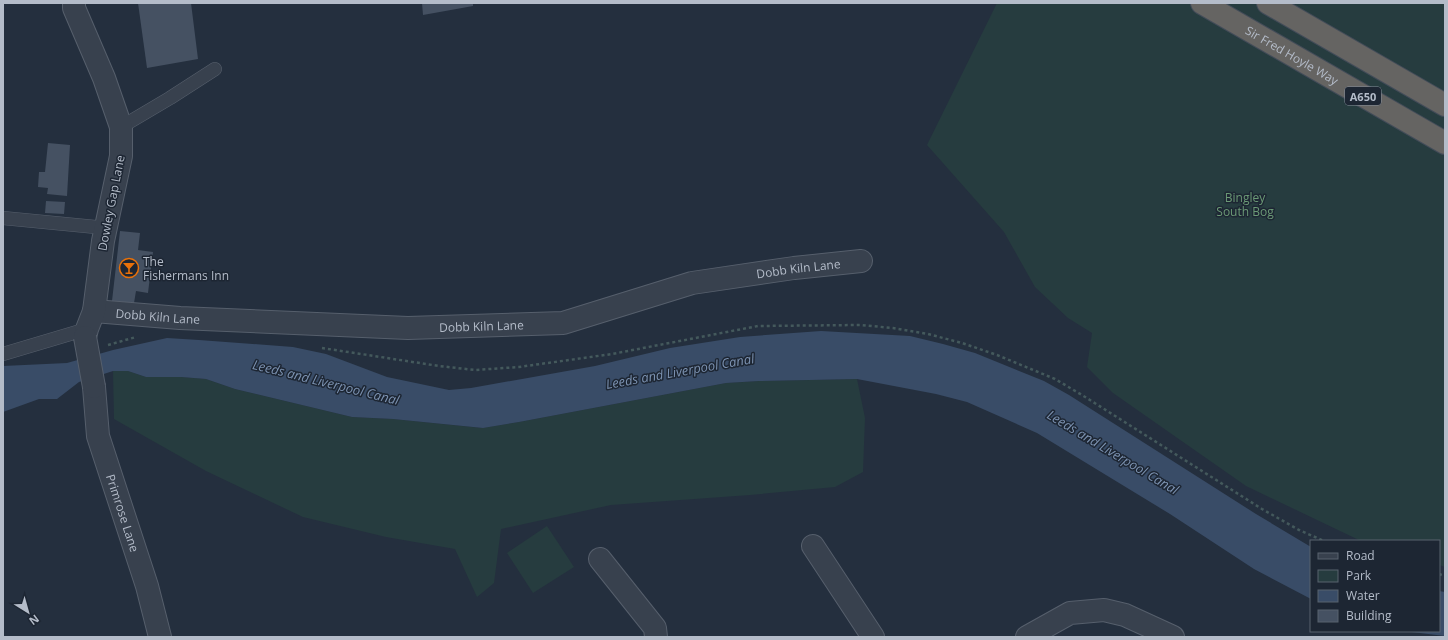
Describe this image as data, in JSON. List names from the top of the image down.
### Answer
{
  "streets": {
    "highway": ["Sir Fred Hoyle Way", "A650"],
    "street": ["Dowley Gap Lane", "Dobb Kiln Lane", "Primrose Lane"]
  },
  "crossings": [
    ["Dowley Gap Lane", "Dobb Kiln Lane"],
    ["Dowley Gap Lane", "Primrose Lane"]
  ],
  "water": ["Leeds and Liverpool Canal"],
  "parks": ["Bingley South Bog"],
  "places": {
    "bar": ["The Fishermans Inn"]
  },
  "legend": [
    "Road",
    "Park",
    "Water",
    "Building"
  ],
  "north": "bottom right"
}
